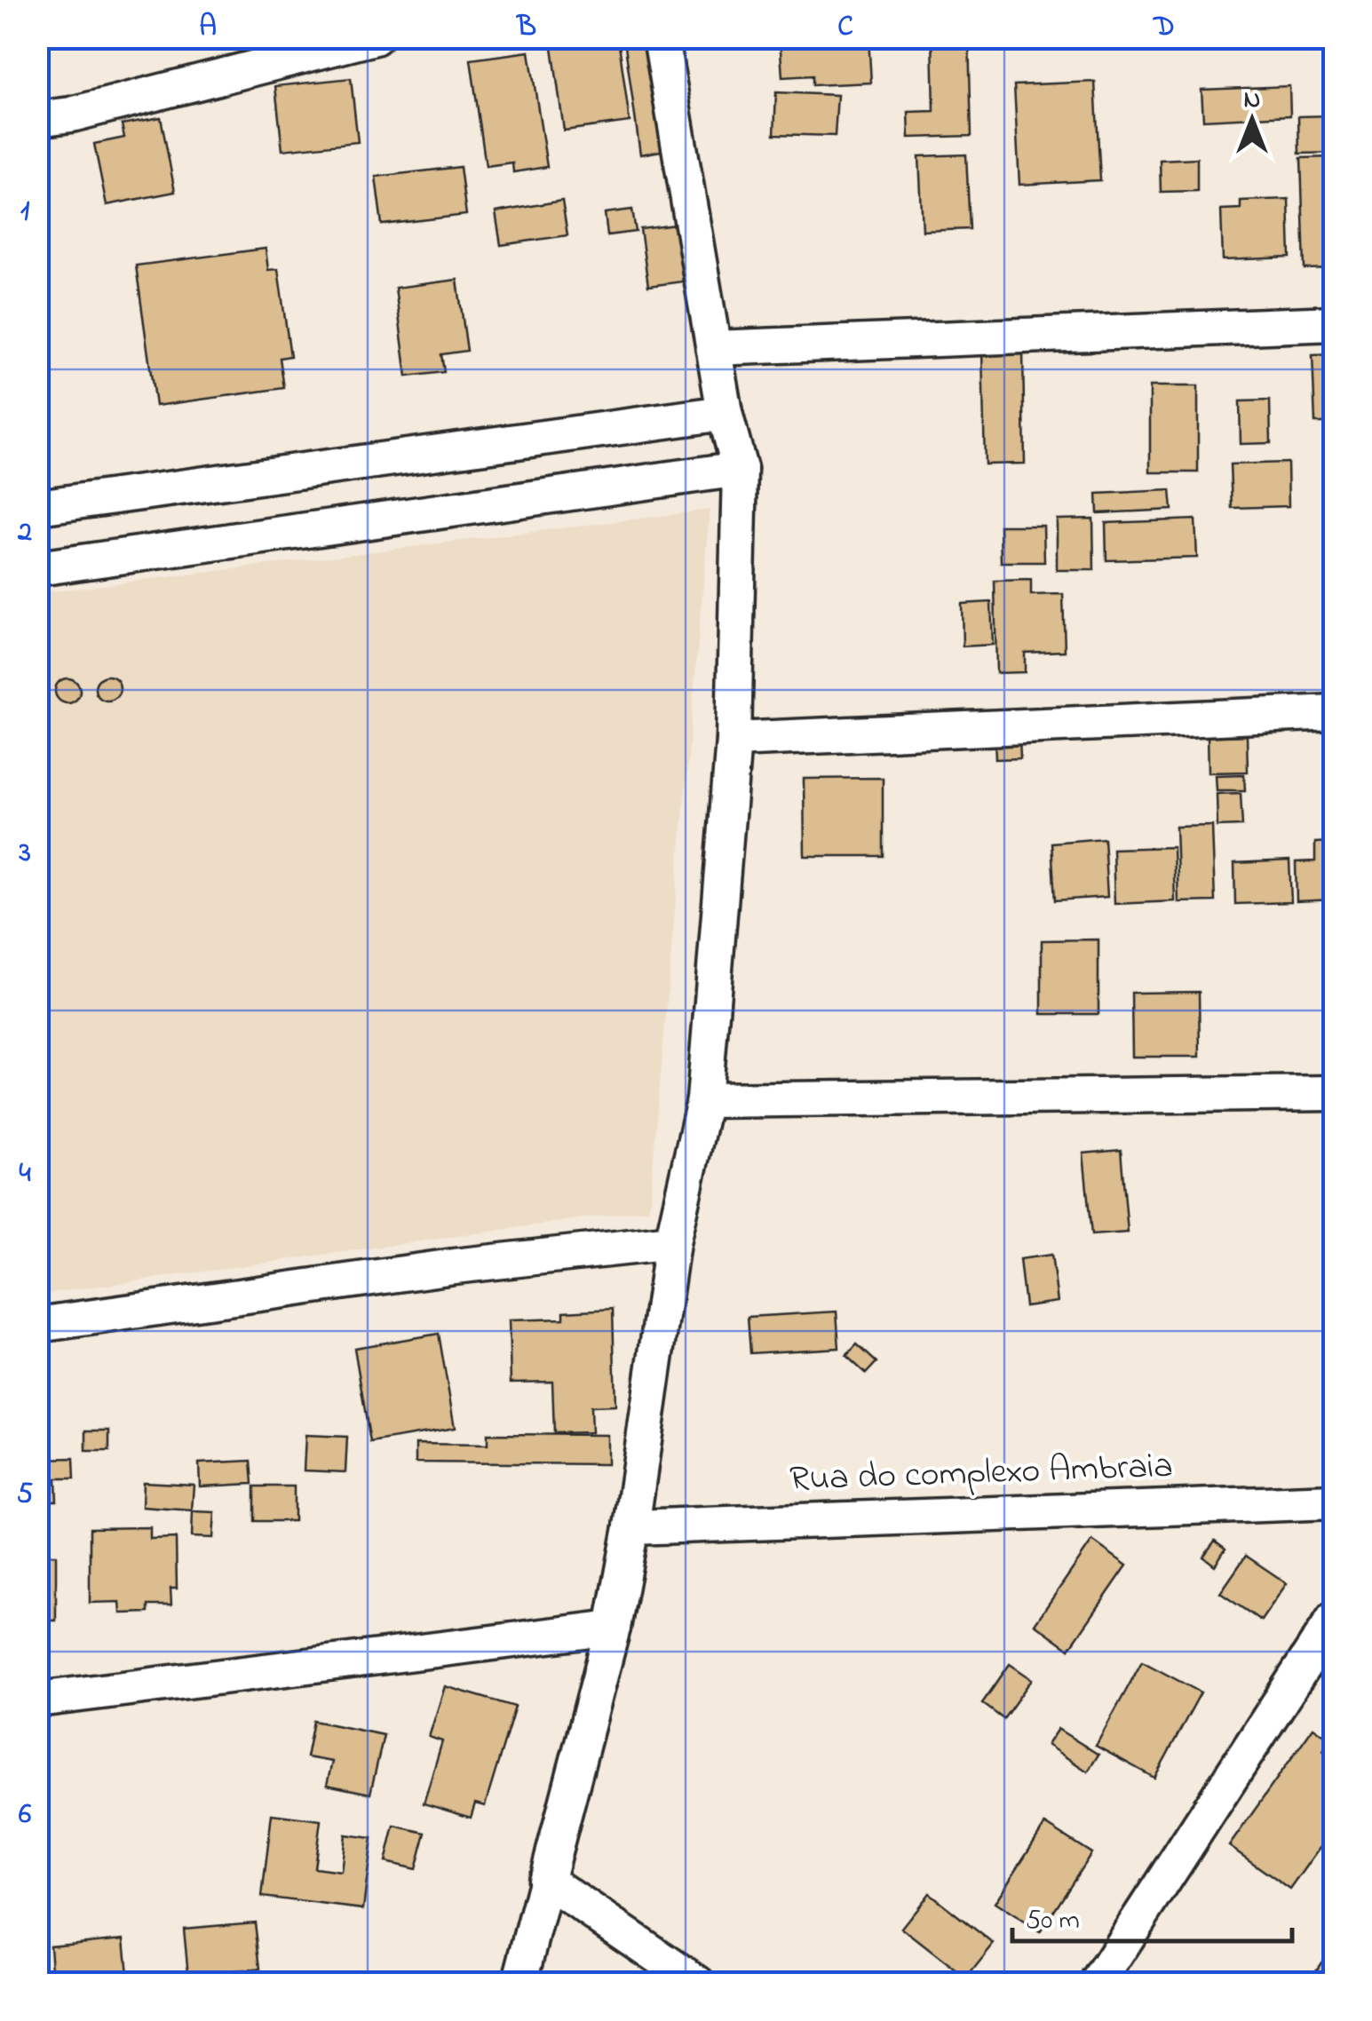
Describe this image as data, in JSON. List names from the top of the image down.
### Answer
{
  "streets": {
    "street": ["Rua do complexo Ambraia"]
  },
  "scale_bar": "50 m",
  "north": "top",
  "grid": {
    "columns": [
      "A",
      "B",
      "C",
      "D"
    ],
    "rows": [
      "1",
      "2",
      "3",
      "4",
      "5",
      "6"
    ]
  }
}
